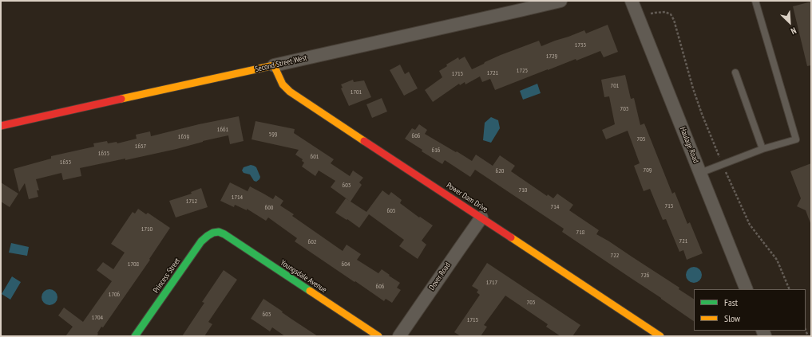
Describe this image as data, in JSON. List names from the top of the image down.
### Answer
{
  "streets": {
    "main road": [
      "Second Street West",
      "Power Dam Drive",
      "Princess Street",
      "Youngsdale Avenue"
    ],
    "street": ["Haulage Road", "Dover Road"]
  },
  "crossings": [
    ["Second Street West", "Power Dam Drive"],
    ["Power Dam Drive", "Dover Road"],
    ["Princess Street", "Youngsdale Avenue"]
  ],
  "house_numbers": [
    "1733",
    "1729",
    "1725",
    "1721",
    "1715",
    "701",
    "1701",
    "703",
    "1661",
    "599",
    "606",
    "1659",
    "705",
    "1657",
    "616",
    "1655",
    "601",
    "1653",
    "709",
    "620",
    "603",
    "710",
    "1714",
    "1712",
    "715",
    "714",
    "600",
    "605",
    "1710",
    "718",
    "721",
    "602",
    "722",
    "1708",
    "604",
    "726",
    "1717",
    "606",
    "1706",
    "703",
    "603",
    "1704",
    "1715"
  ],
  "legend": ["Fast", "Slow"],
  "north": "bottom right"
}
